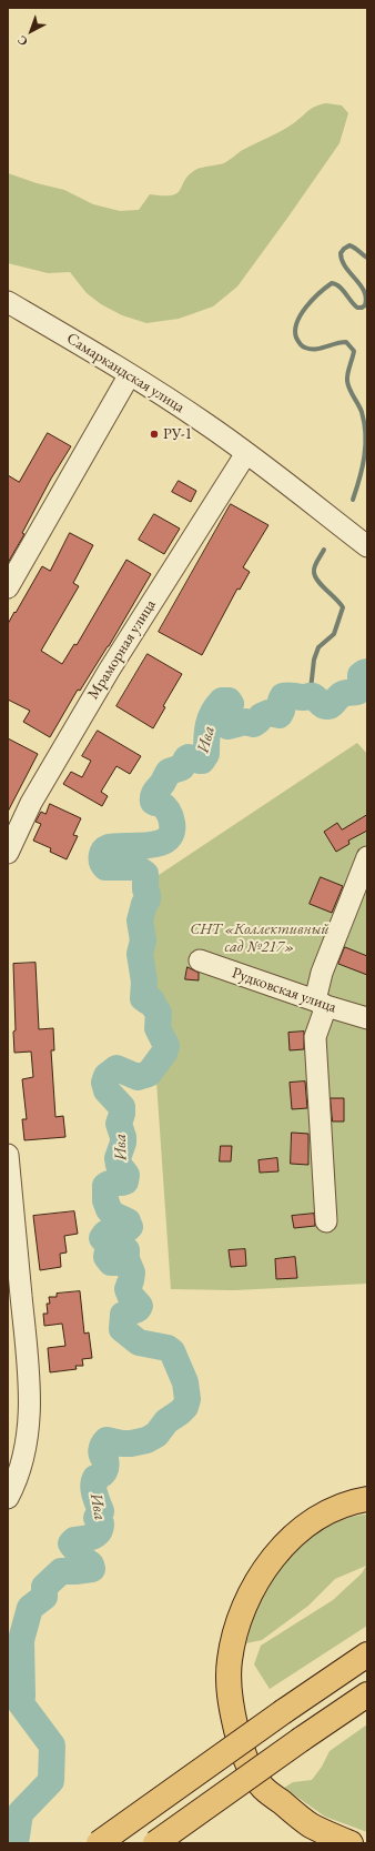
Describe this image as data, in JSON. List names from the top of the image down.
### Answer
{
  "streets": {
    "street": ["Самаркандская улица", "Мраморная улица", "Рудковская улица"]
  },
  "crossings": [
    ["Самаркандская улица", "Мраморная улица"]
  ],
  "water": ["Ива"],
  "parks": ["СНТ «Коллективный сад №217»"],
  "places": ["РУ-1"],
  "north": "bottom left"
}
